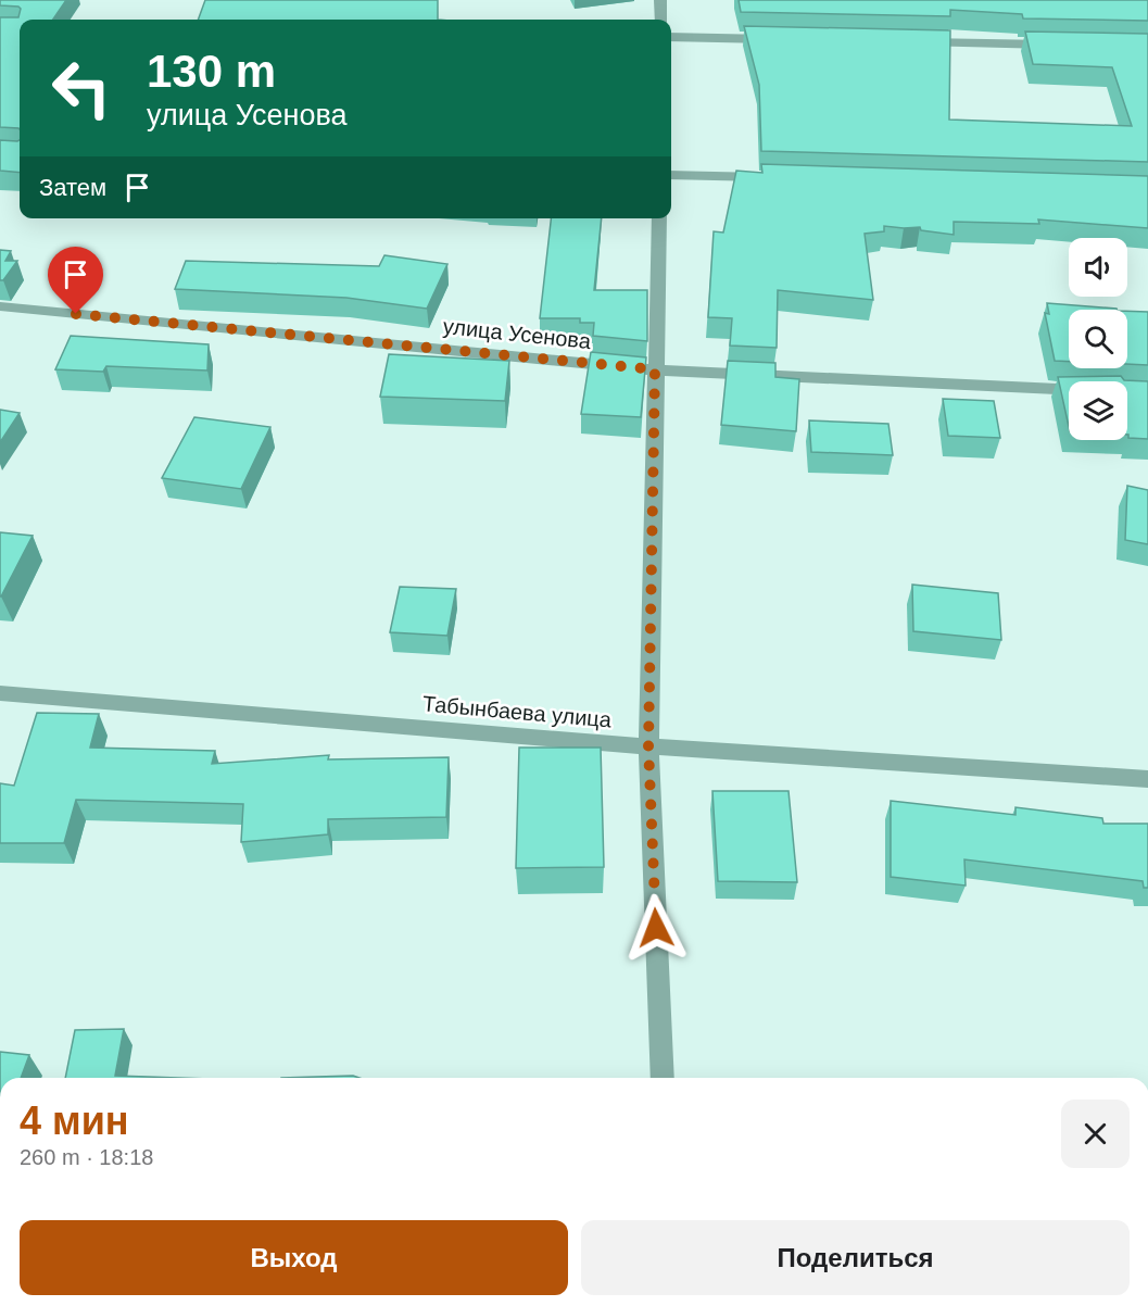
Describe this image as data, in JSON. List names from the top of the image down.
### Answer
{
  "streets": {
    "street": ["улица Усенова", "Табынбаева улица"]
  },
  "page": {
    "turn": ["130 m", "улица Усенова"],
    "then": "Затем",
    "heading": ["4 мин", "260 m · 18:18"],
    "buttons": ["Выход", "Поделиться"]
  }
}
